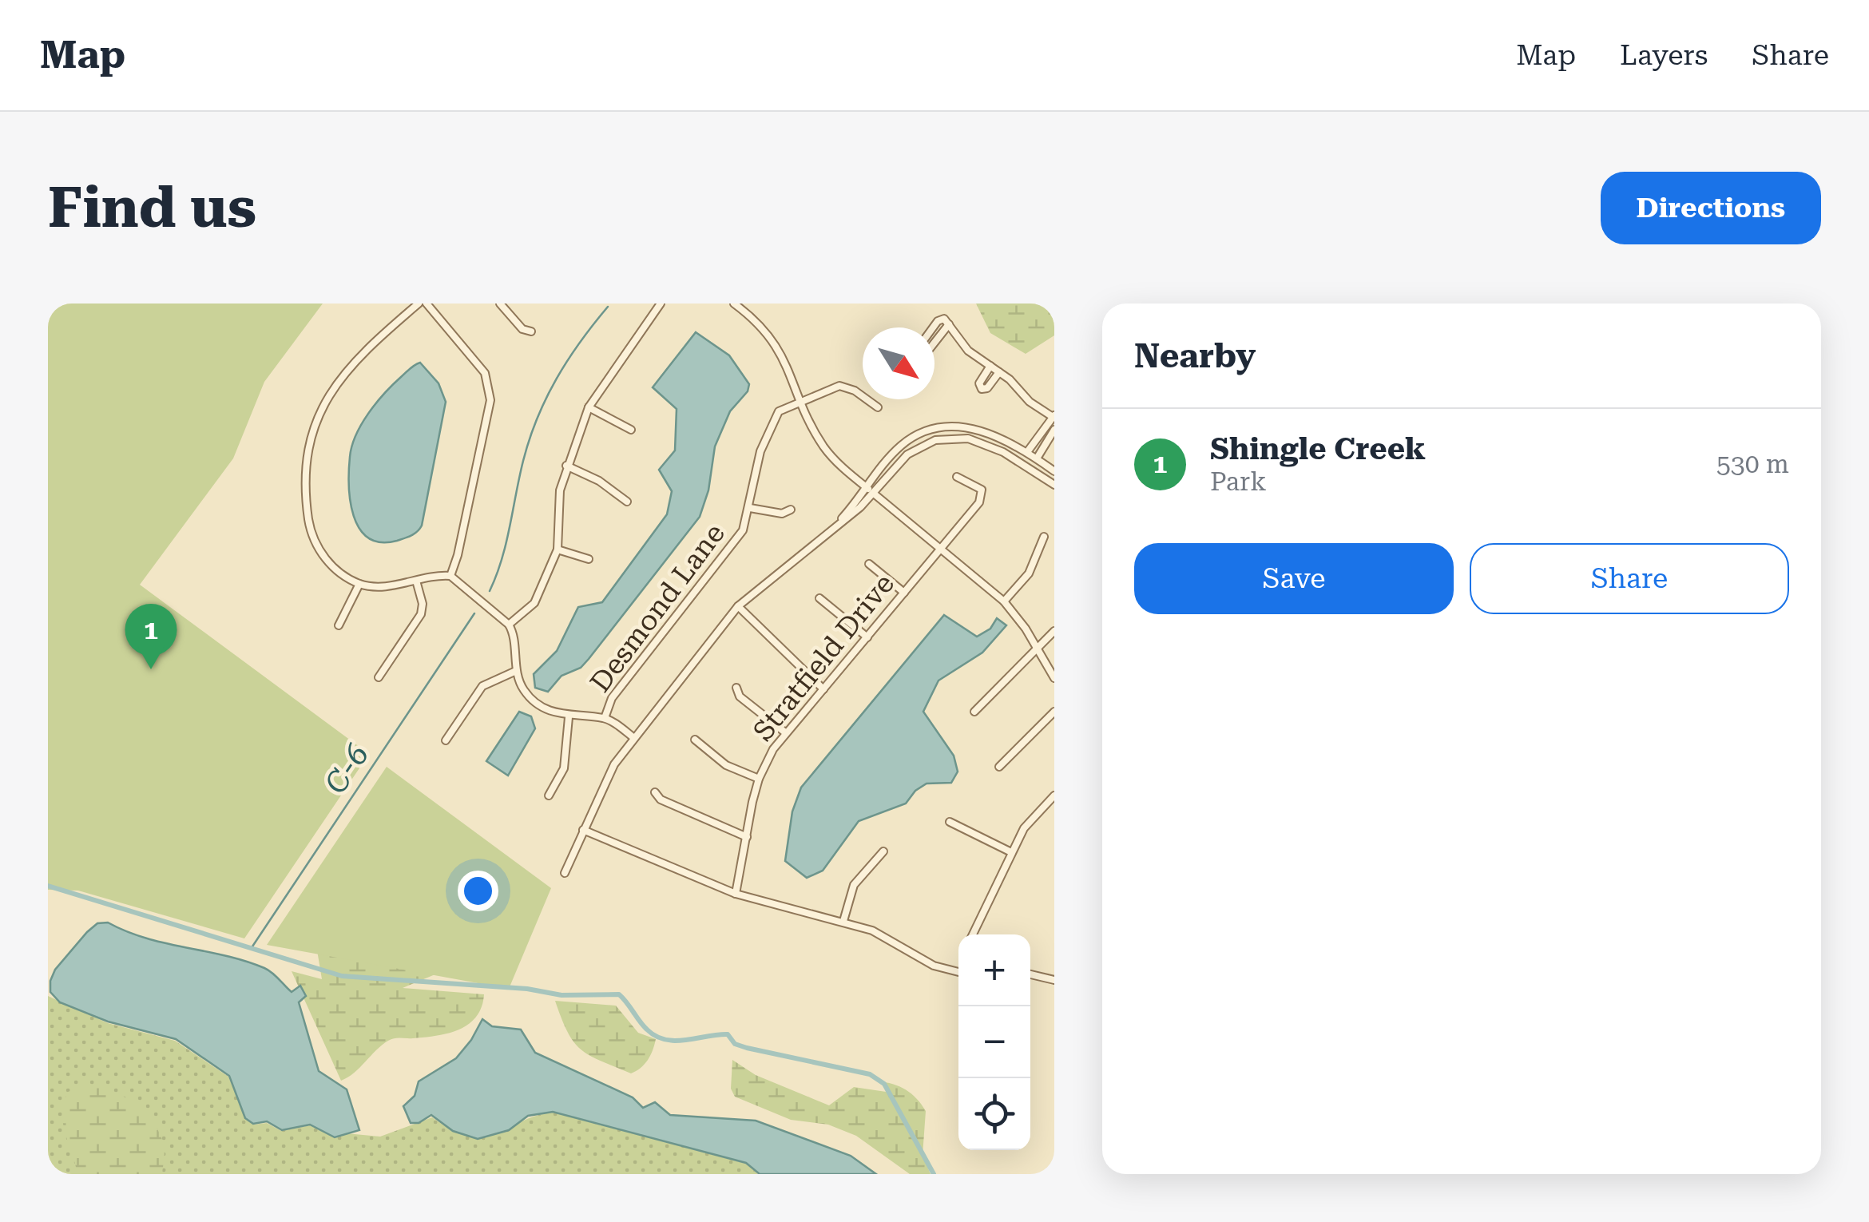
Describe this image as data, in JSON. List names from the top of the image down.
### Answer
{
  "streets": {
    "street": ["Desmond Lane", "Stratfield Drive"]
  },
  "water": ["C-6"],
  "north": "bottom right",
  "page": {
    "header": "Map",
    "nav": ["Map", "Layers", "Share"],
    "buttons": [
      "Directions",
      ["Save", "Share"]
    ],
    "title": "Find us",
    "heading": "Nearby",
    "list": [
      {
        "mark": "1",
        "name": "Shingle Creek",
        "note": "Park",
        "value": "530 m"
      }
    ],
    "pins": "1",
    "map_buttons": ["+", "−"]
  }
}
